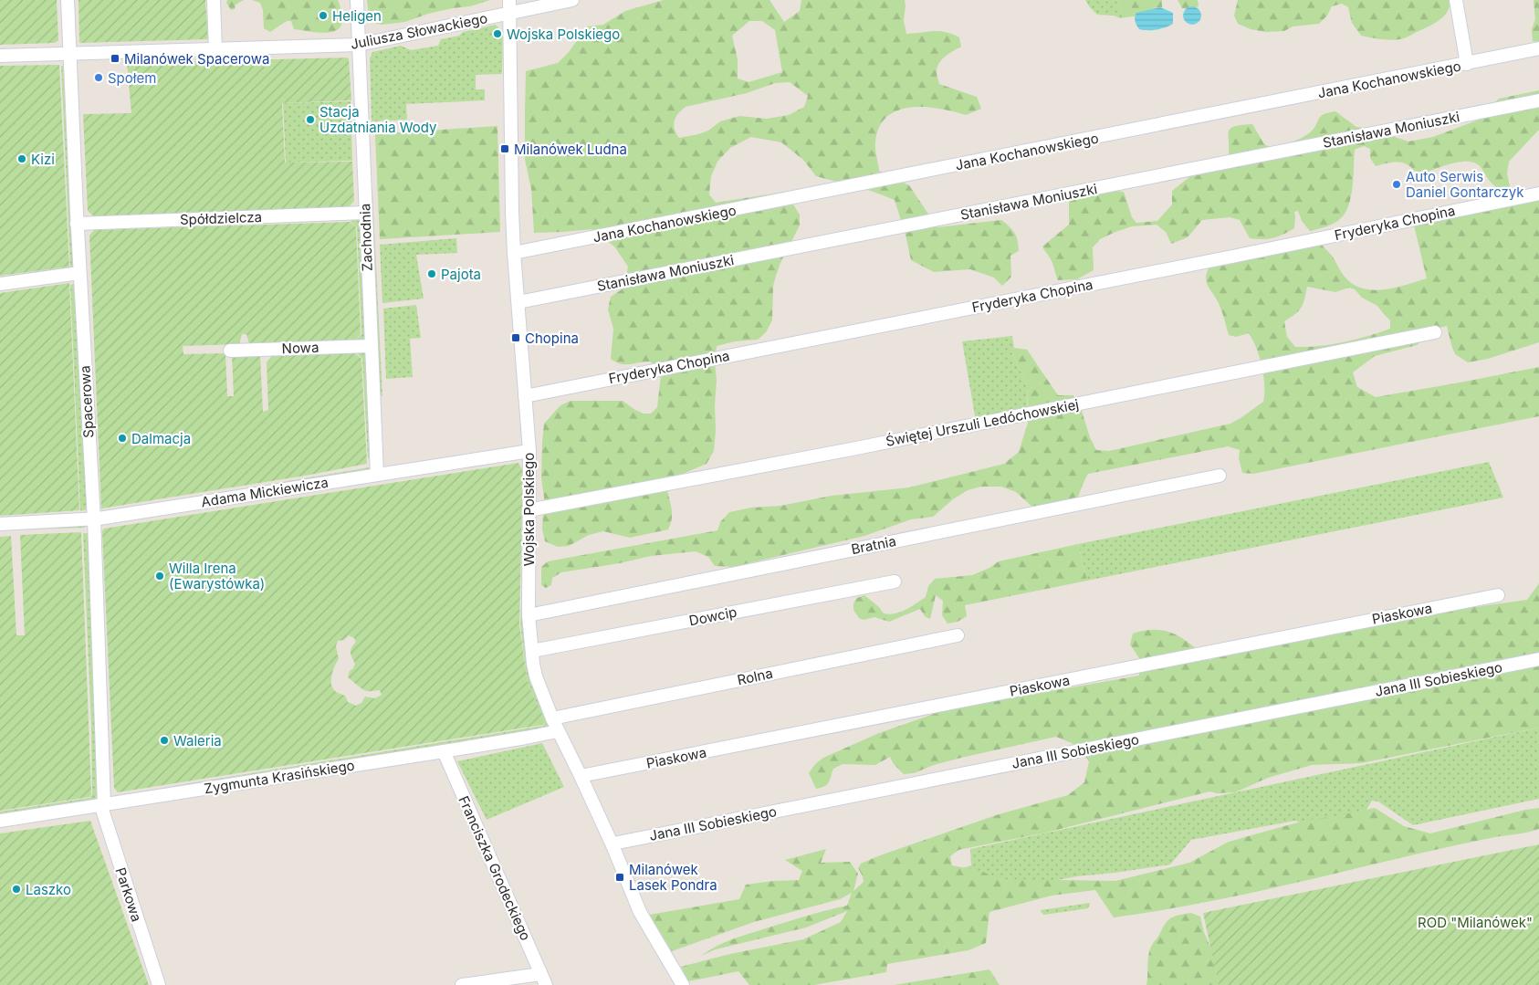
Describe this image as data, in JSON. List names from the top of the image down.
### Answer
{
  "streets": {
    "street": [
      "Juliusza Słowackiego",
      "Jana Kochanowskiego",
      "Stanisława Moniuszki",
      "Spółdzielcza",
      "Fryderyka Chopina",
      "Zachodnia",
      "Nowa",
      "Spacerowa",
      "Świętej Urszuli Ledóchowskiej",
      "Adama Mickiewicza",
      "Wojska Polskiego",
      "Bratnia",
      "Piaskowa",
      "Dowcip",
      "Rolna",
      "Jana III Sobieskiego",
      "Zygmunta Krasińskiego",
      "Franciszka Grodeckiego",
      "Parkowa"
    ]
  },
  "crossings": [
    ["Juliusza Słowackiego", "Zachodnia"],
    ["Juliusza Słowackiego", "Spacerowa"],
    ["Juliusza Słowackiego", "Wojska Polskiego"],
    ["Jana Kochanowskiego", "Wojska Polskiego"],
    ["Stanisława Moniuszki", "Wojska Polskiego"],
    ["Spółdzielcza", "Zachodnia"],
    ["Spółdzielcza", "Spacerowa"],
    ["Fryderyka Chopina", "Wojska Polskiego"],
    ["Zachodnia", "Nowa"],
    ["Zachodnia", "Adama Mickiewicza"],
    ["Spacerowa", "Adama Mickiewicza"],
    ["Spacerowa", "Zygmunta Krasińskiego"],
    ["Spacerowa", "Parkowa"],
    ["Świętej Urszuli Ledóchowskiej", "Wojska Polskiego"],
    ["Adama Mickiewicza", "Wojska Polskiego"],
    ["Wojska Polskiego", "Bratnia"],
    ["Wojska Polskiego", "Piaskowa"],
    ["Wojska Polskiego", "Dowcip"],
    ["Wojska Polskiego", "Rolna"],
    ["Wojska Polskiego", "Jana III Sobieskiego"],
    ["Wojska Polskiego", "Zygmunta Krasińskiego"],
    ["Zygmunta Krasińskiego", "Franciszka Grodeckiego"],
    ["Zygmunta Krasińskiego", "Parkowa"]
  ],
  "parks": ["ROD \"Milanówek\""],
  "places": {
    "other": [
      "Heligen",
      "Wojska Polskiego",
      "Społem",
      "Stacja Uzdatniania Wody",
      "Kizi",
      "Auto Serwis Daniel Gontarczyk",
      "Pajota",
      "Dalmacja",
      "Willa Irena (Ewarystówka)",
      "Waleria",
      "Laszko"
    ],
    "transit": [
      "Milanówek Spacerowa",
      "Milanówek Ludna",
      "Chopina",
      "Milanówek Lasek Pondra"
    ]
  }
}
